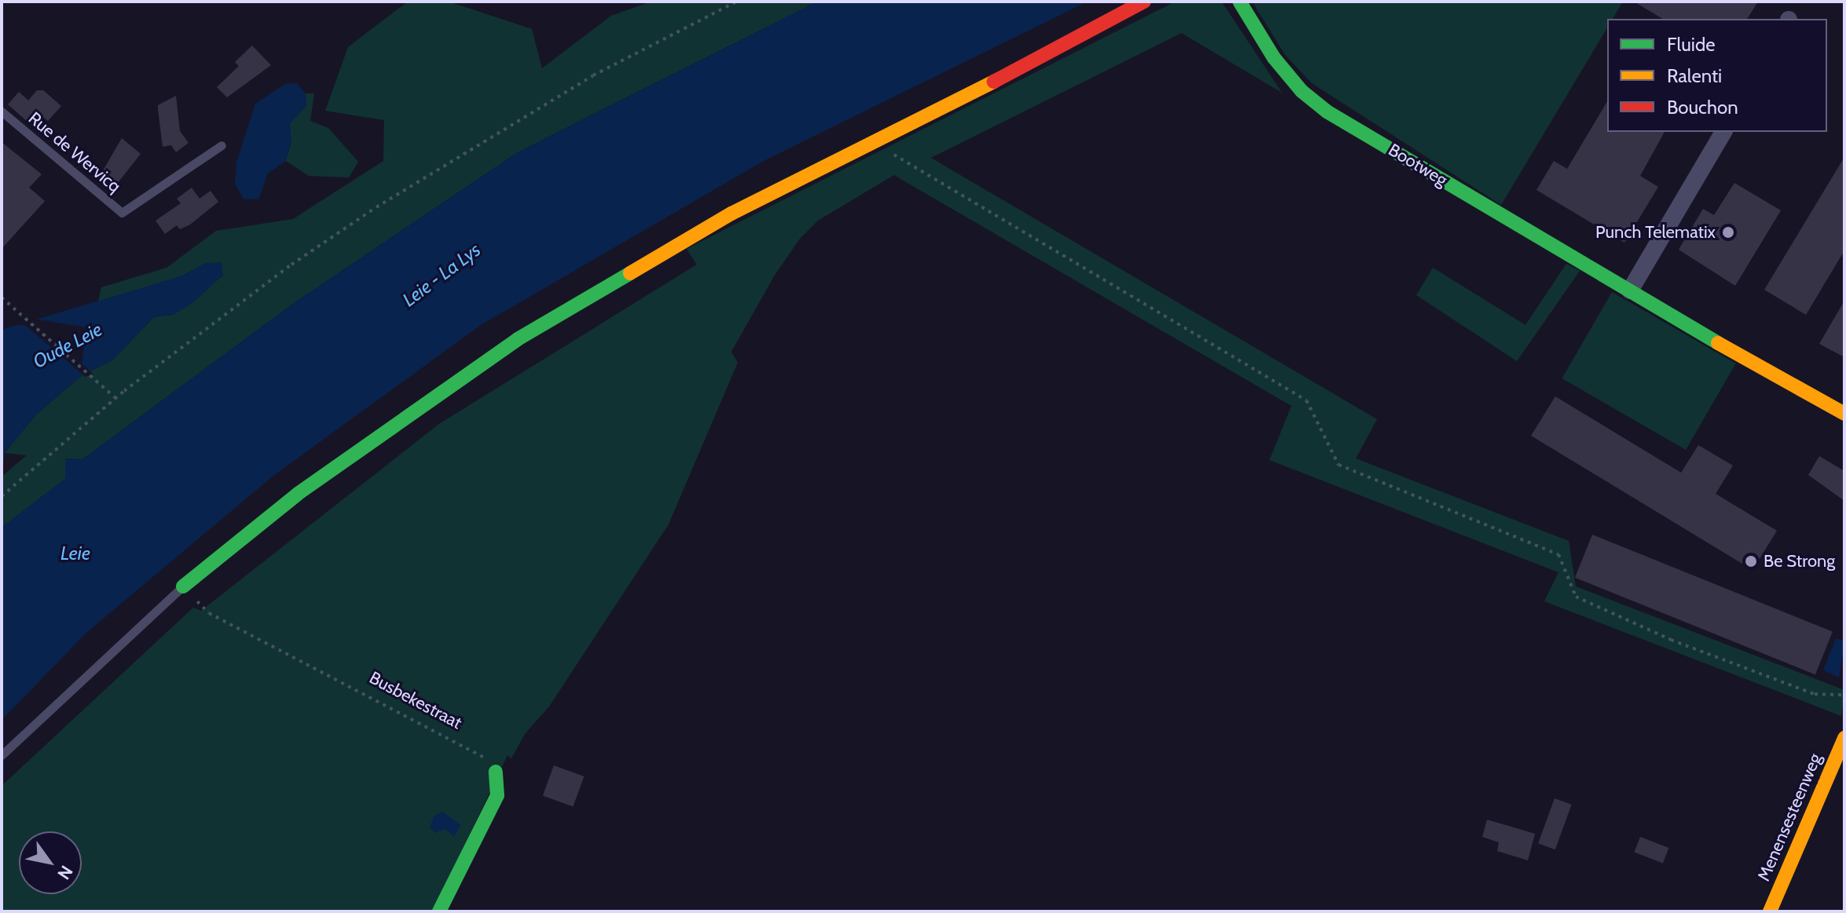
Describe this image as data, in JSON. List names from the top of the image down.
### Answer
{
  "streets": {
    "street": ["Bootweg", "Menensesteenweg"],
    "lane": ["Rue de Wervicq"],
    "path": ["Busbekestraat"]
  },
  "water": ["Leie - La Lys", "Oude Leie", "Leie"],
  "places": ["Punch Telematix", "Be Strong"],
  "legend": ["Fluide", "Ralenti", "Bouchon"],
  "north": "bottom right"
}
